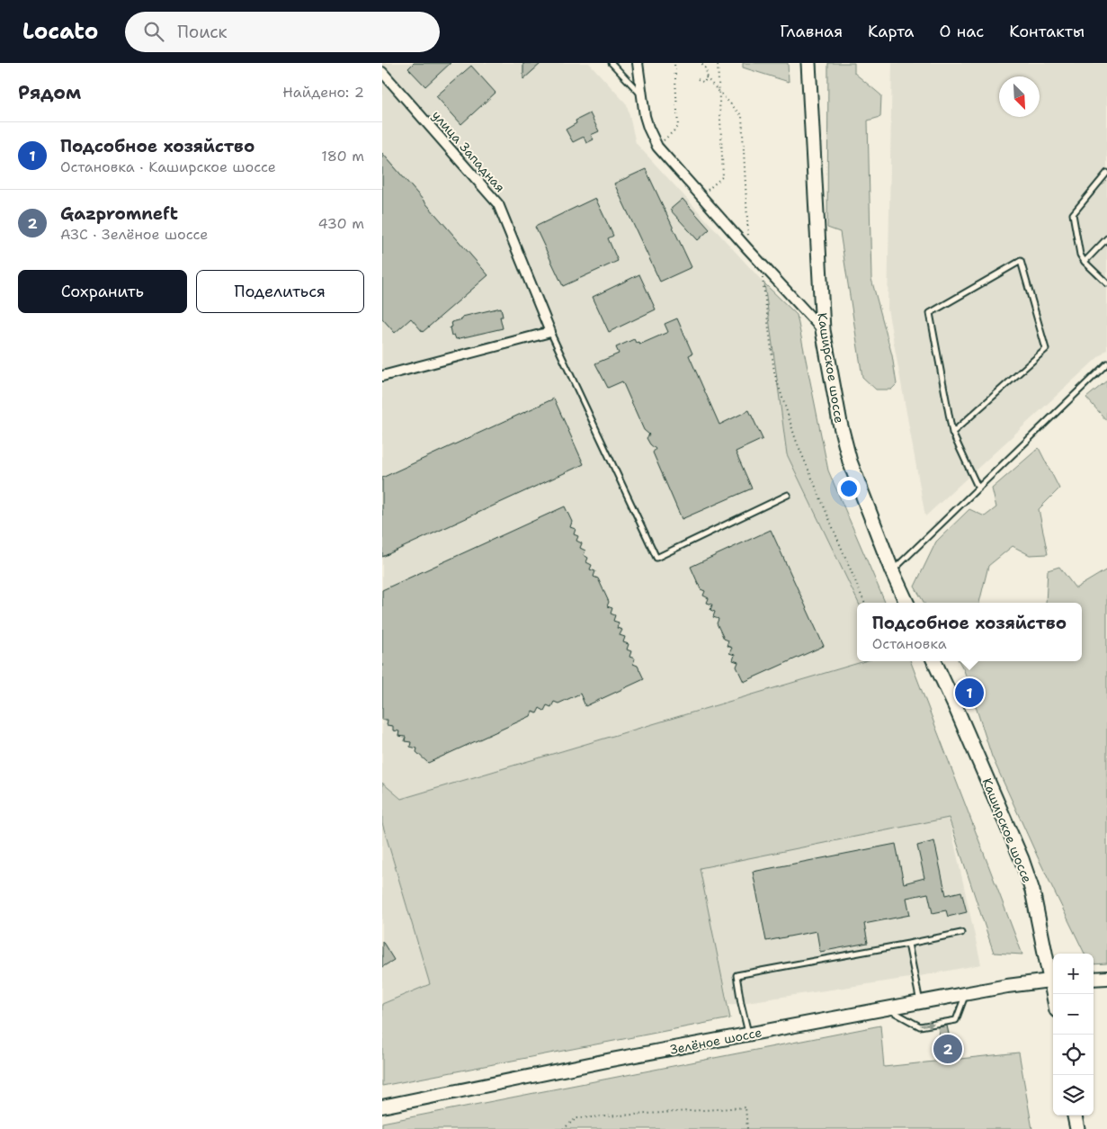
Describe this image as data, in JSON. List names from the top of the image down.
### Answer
{
  "streets": {
    "main road": ["Каширское шоссе", "Зелёное шоссе"],
    "street": ["улица Западная"]
  },
  "north": "bottom right",
  "page": {
    "header": "Locato",
    "search": "Поиск",
    "nav": [
      "Главная",
      "Карта",
      "О нас",
      "Контакты"
    ],
    "heading": ["Рядом", "Найдено: 2"],
    "list": [
      {
        "mark": "1",
        "name": "Подсобное хозяйство",
        "note": "Остановка · Каширское шоссе",
        "value": "180 m"
      },
      {
        "mark": "2",
        "name": "Gazpromneft",
        "note": "АЗС · Зелёное шоссе",
        "value": "430 m"
      }
    ],
    "buttons": ["Сохранить", "Поделиться"],
    "popup": ["Подсобное хозяйство", "Остановка"],
    "pins": ["1", "2"],
    "map_buttons": ["+", "−"]
  }
}
